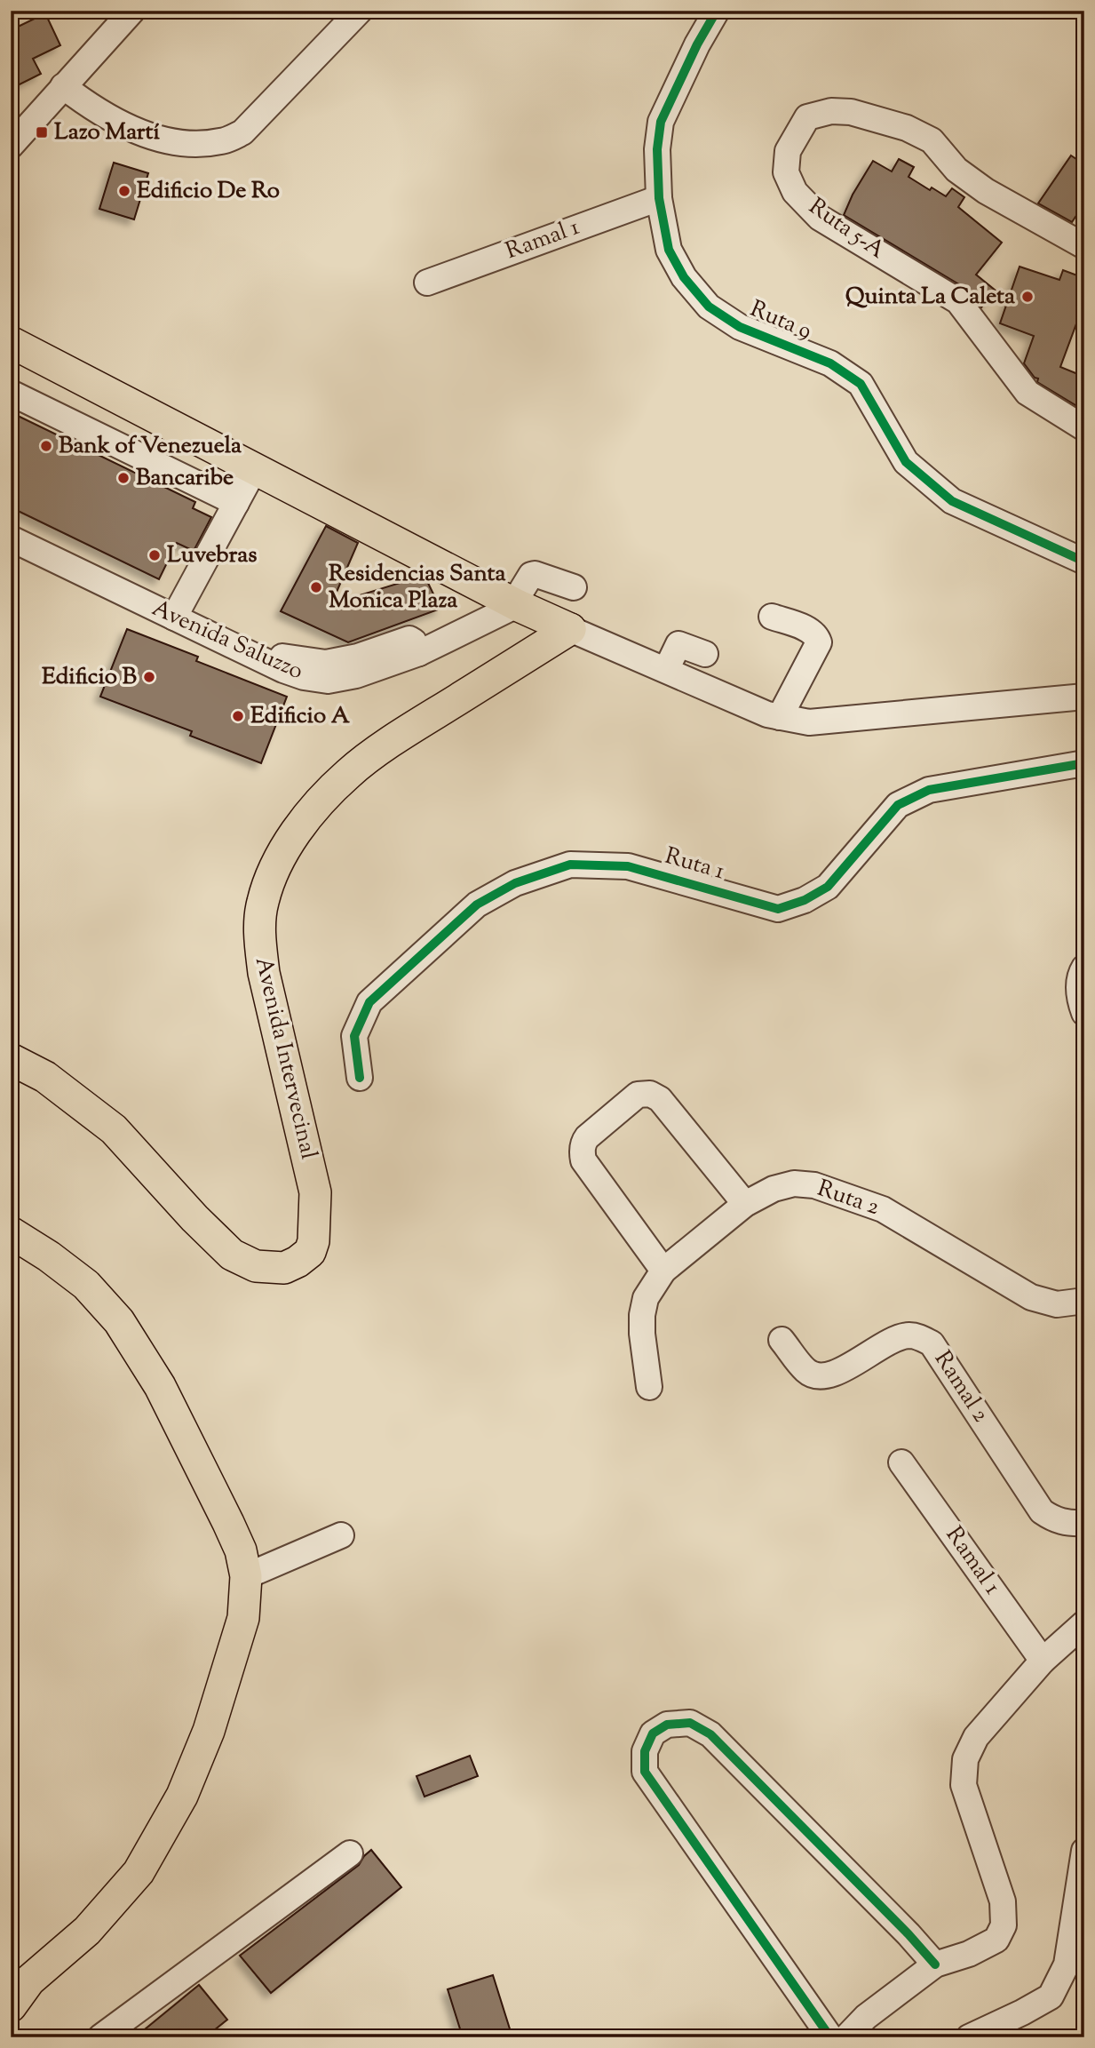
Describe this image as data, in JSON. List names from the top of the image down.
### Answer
{
  "streets": {
    "main road": ["Avenida Intervecinal"],
    "street": [
      "Ruta 5-A",
      "Ramal 1",
      "Ruta 9",
      "Avenida Saluzzo",
      "Ruta 1",
      "Ruta 2",
      "Ramal 2"
    ]
  },
  "crossings": [
    ["Ramal 1", "Ruta 9"]
  ],
  "places": {
    "transit": ["Lazo Martí"],
    "other": [
      "Edificio De Ro",
      "Quinta La Caleta",
      "Bank of Venezuela",
      "Bancaribe",
      "Luvebras",
      "Residencias Santa Monica Plaza",
      "Edificio B",
      "Edificio A"
    ]
  }
}
